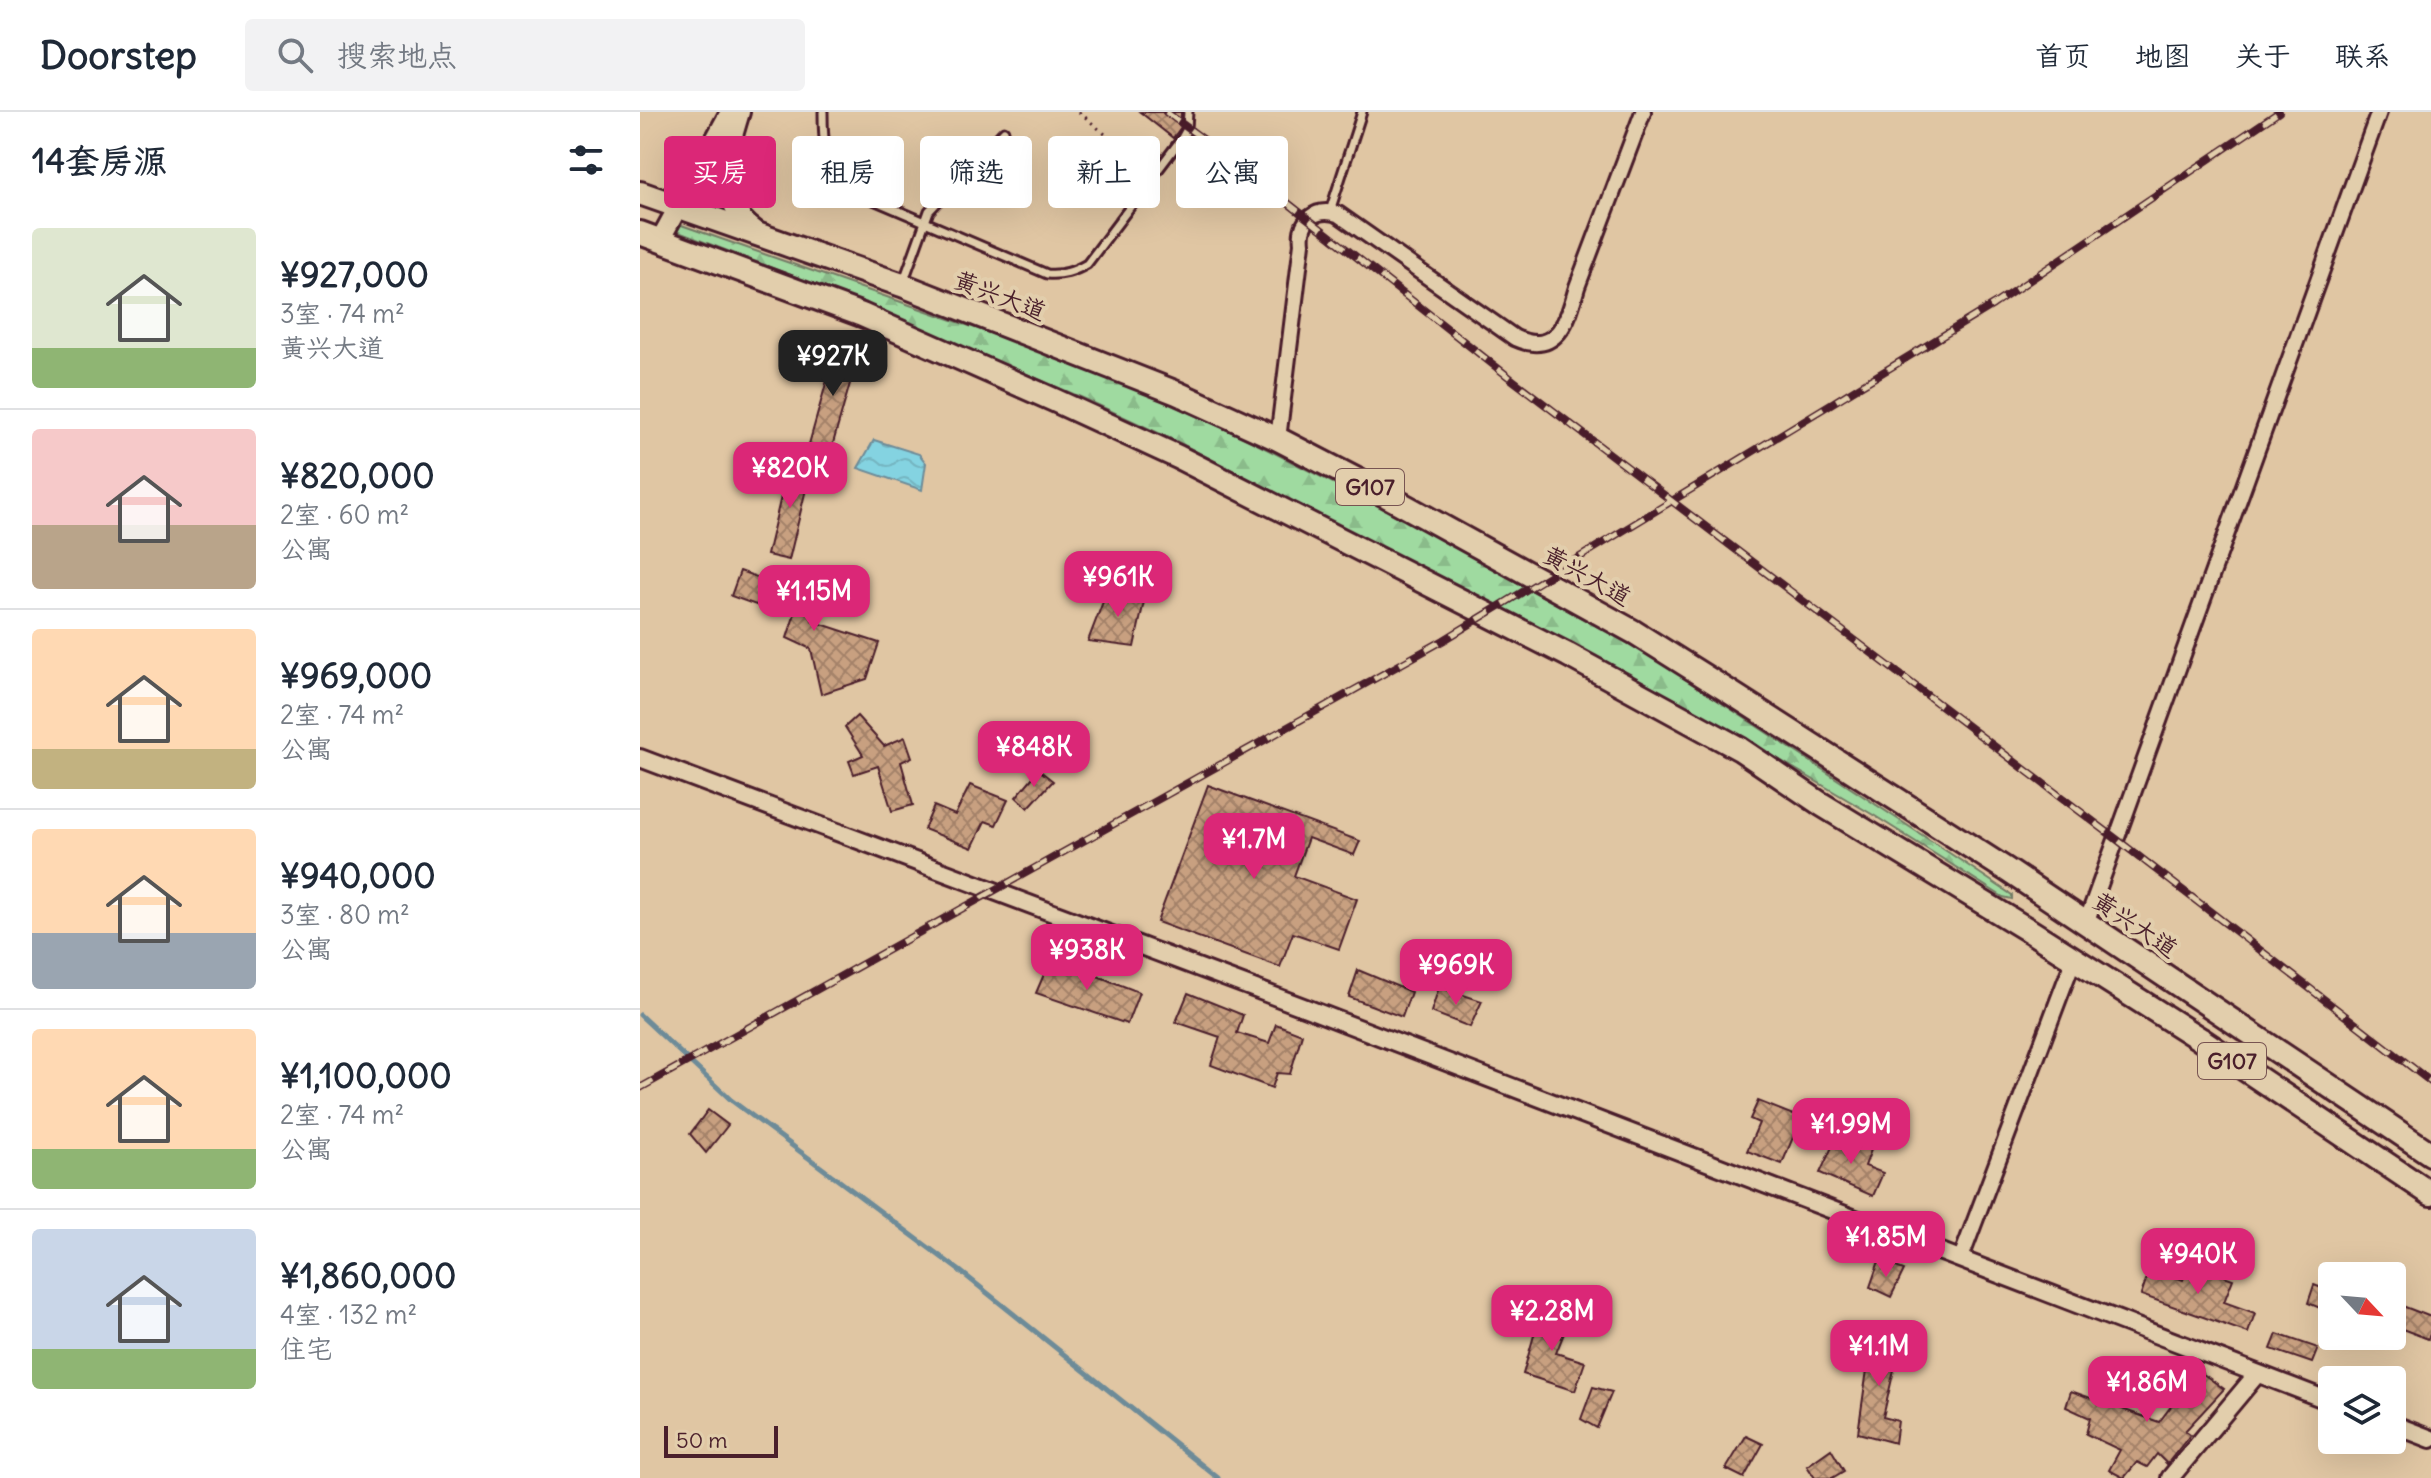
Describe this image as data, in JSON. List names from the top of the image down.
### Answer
{
  "streets": {
    "highway": ["黄兴大道", "G107"]
  },
  "scale_bar": "50 m",
  "north": "bottom right",
  "page": {
    "header": "Doorstep",
    "search": "搜索地点",
    "nav": [
      "首页",
      "地图",
      "关于",
      "联系"
    ],
    "heading": "14套房源",
    "chip": [
      "买房",
      "租房",
      "筛选",
      "新上",
      "公寓"
    ],
    "list": [
      {
        "name": "¥927,000",
        "note": "3室 · 74 m² · 黄兴大道"
      },
      {
        "name": "¥820,000",
        "note": "2室 · 60 m² · 公寓"
      },
      {
        "name": "¥969,000",
        "note": "2室 · 74 m² · 公寓"
      },
      {
        "name": "¥940,000",
        "note": "3室 · 80 m² · 公寓"
      },
      {
        "name": "¥1,100,000",
        "note": "2室 · 74 m² · 公寓"
      },
      {
        "name": "¥1,860,000",
        "note": "4室 · 132 m² · 住宅"
      }
    ],
    "price": [
      "¥927K",
      "¥820K",
      "¥961K",
      "¥1.15M",
      "¥848K",
      "¥1.7M",
      "¥938K",
      "¥969K",
      "¥1.99M",
      "¥1.85M",
      "¥940K",
      "¥2.28M",
      "¥1.1M",
      "¥1.86M"
    ],
    "scale": "50 m"
  }
}
